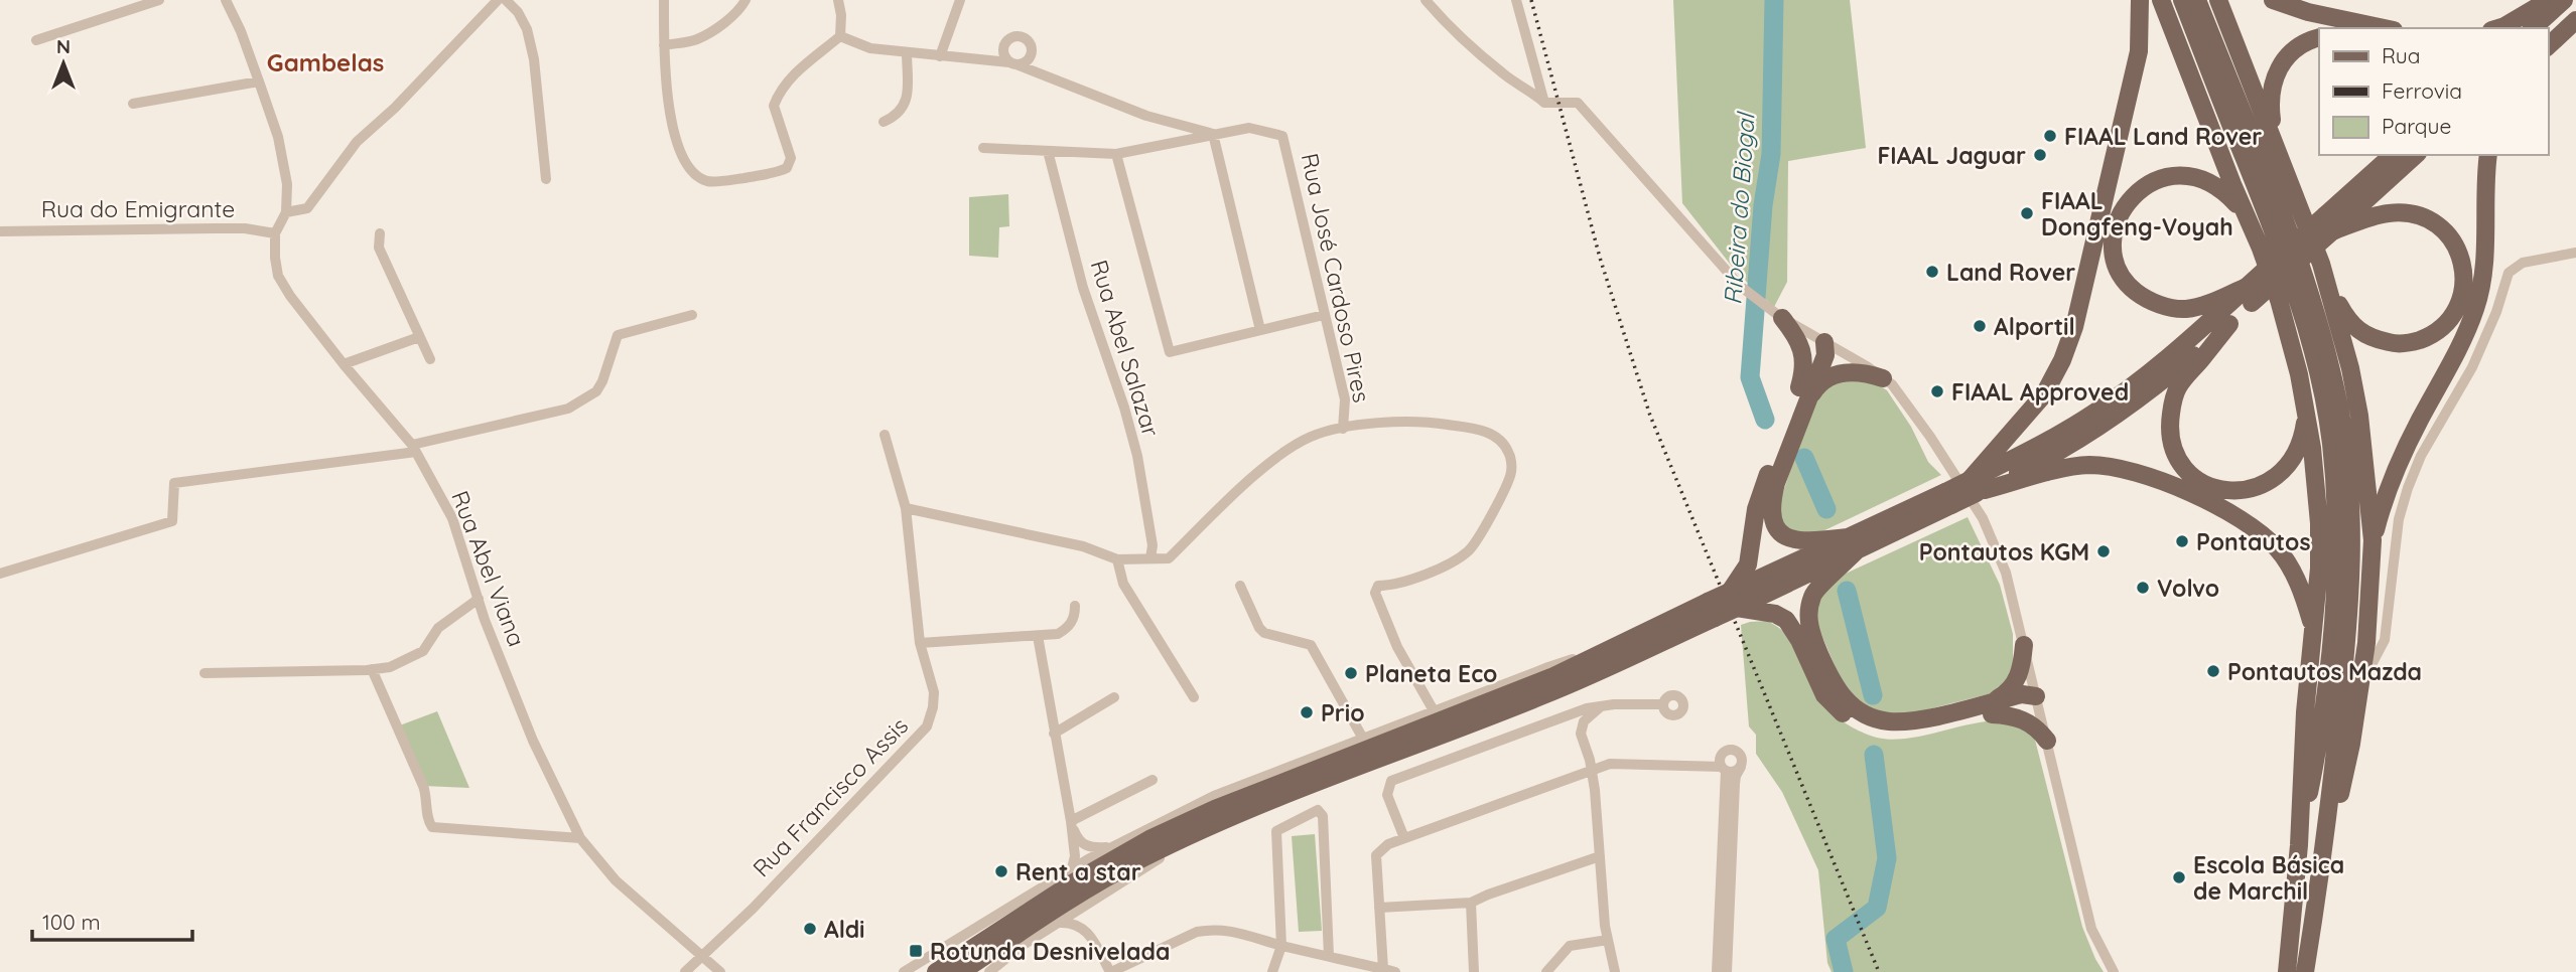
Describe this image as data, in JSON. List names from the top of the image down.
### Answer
{
  "streets": {
    "street": [
      "Rua do Emigrante",
      "Rua José Cardoso Pires",
      "Rua Abel Salazar",
      "Rua Abel Viana",
      "Rua Francisco Assis"
    ]
  },
  "crossings": [
    ["Rua do Emigrante", "Rua Abel Viana"],
    ["Rua Abel Viana", "Rua Francisco Assis"]
  ],
  "districts": ["Gambelas"],
  "water": ["Ribeira do Biogal"],
  "places": {
    "other": [
      "FIAAL Land Rover",
      "FIAAL Jaguar",
      "FIAAL Dongfeng-Voyah",
      "Land Rover",
      "Alportil",
      "FIAAL Approved",
      "Pontautos",
      "Pontautos KGM",
      "Volvo",
      "Pontautos Mazda",
      "Planeta Eco",
      "Prio",
      "Rent a star",
      "Escola Básica de Marchil",
      "Aldi"
    ],
    "transit": ["Rotunda Desnivelada"]
  },
  "legend": ["Rua", "Ferrovia", "Parque"],
  "scale_bar": "100 m",
  "north": "top"
}
